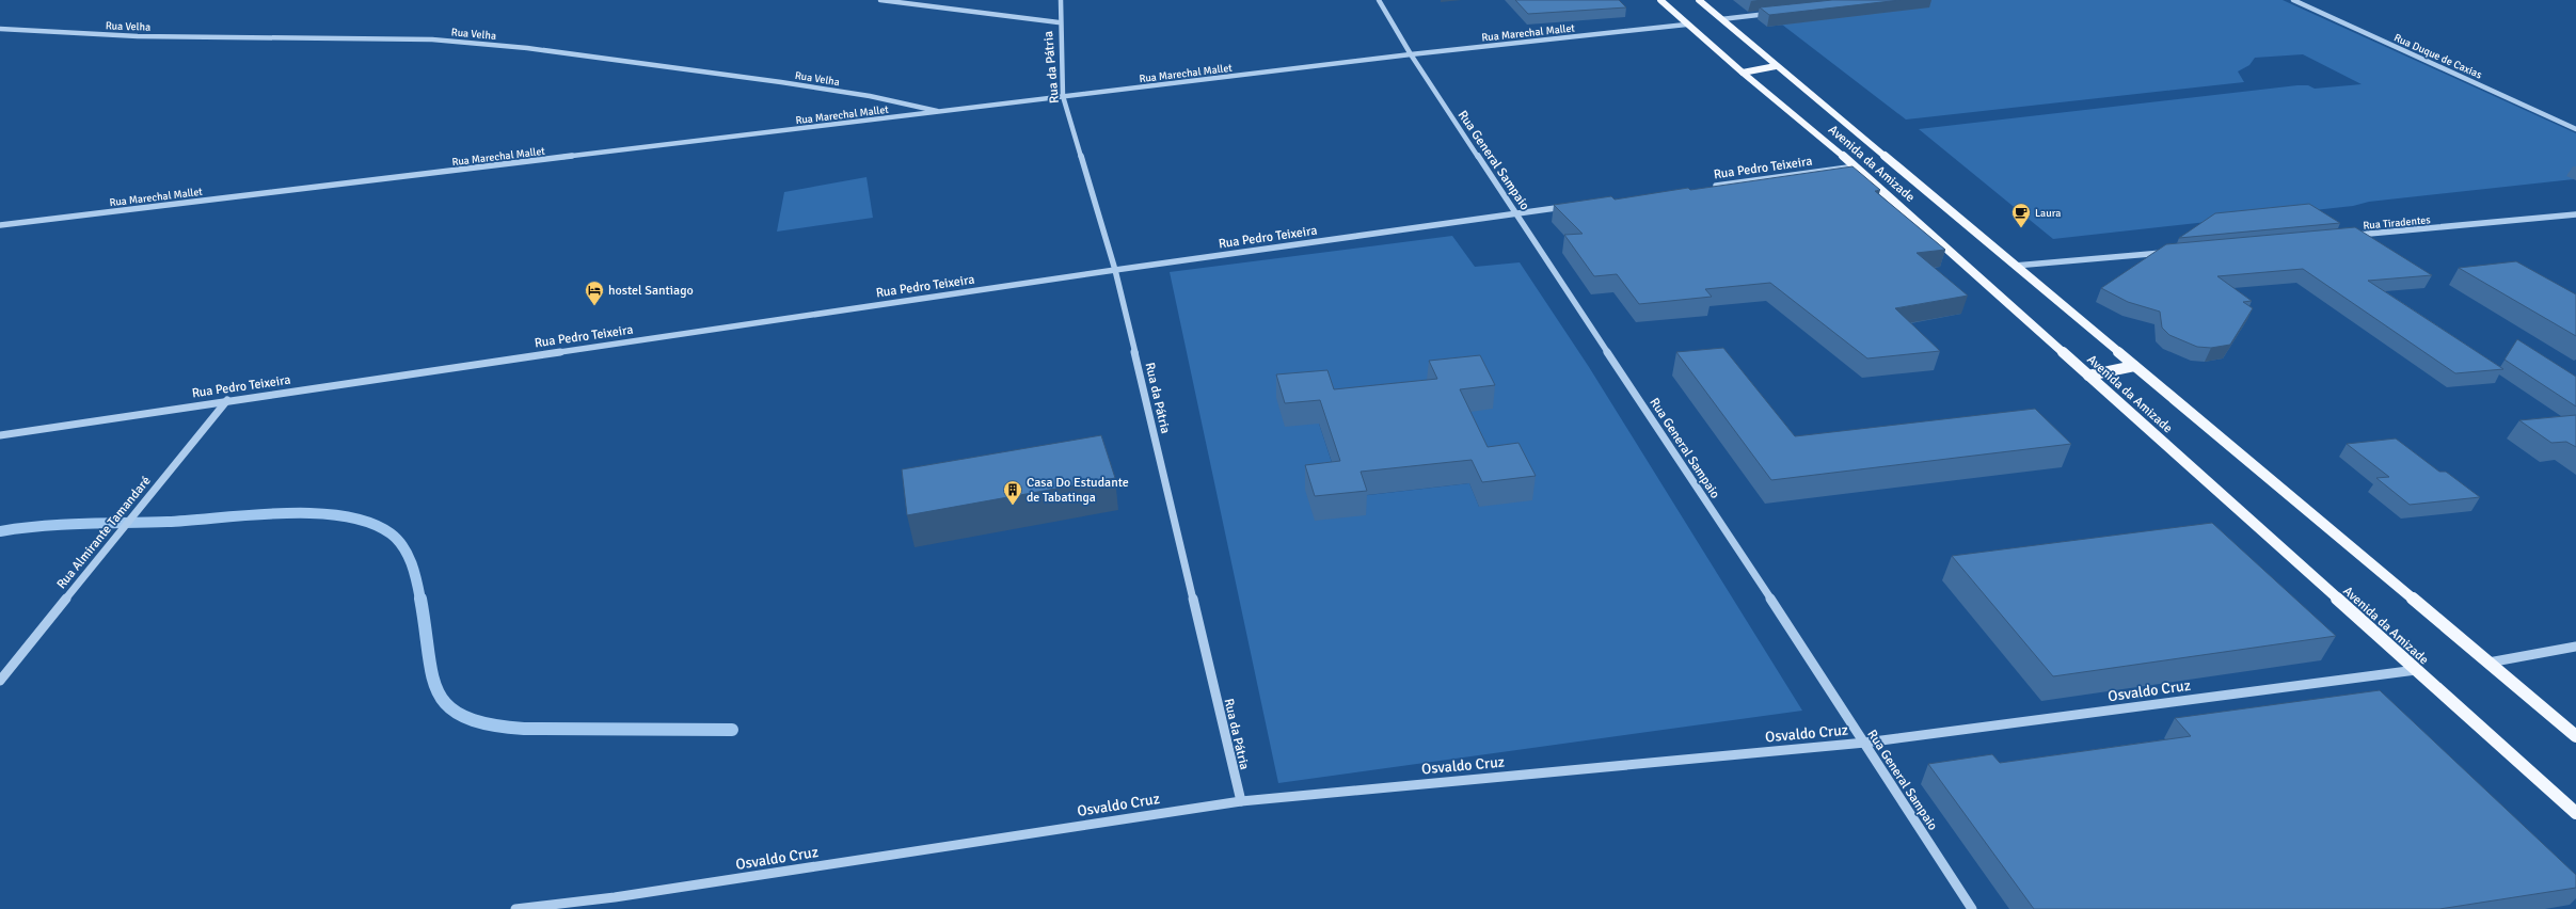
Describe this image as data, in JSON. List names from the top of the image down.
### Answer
{
  "streets": {
    "main road": ["Avenida da Amizade"],
    "street": [
      "Rua Velha",
      "Rua Marechal Mallet",
      "Rua Duque de Caxias",
      "Rua da Pátria",
      "Rua General Sampaio",
      "Rua Pedro Teixeira",
      "Rua Tiradentes",
      "Rua Almirante Tamandaré",
      "Osvaldo Cruz"
    ]
  },
  "crossings": [
    ["Rua Velha", "Rua Marechal Mallet"],
    ["Rua Marechal Mallet", "Rua da Pátria"],
    ["Rua Marechal Mallet", "Rua General Sampaio"],
    ["Rua Marechal Mallet", "Avenida da Amizade"],
    ["Rua da Pátria", "Rua Pedro Teixeira"],
    ["Rua da Pátria", "Osvaldo Cruz"],
    ["Rua General Sampaio", "Rua Pedro Teixeira"],
    ["Rua General Sampaio", "Osvaldo Cruz"],
    ["Avenida da Amizade", "Rua Pedro Teixeira"],
    ["Avenida da Amizade", "Osvaldo Cruz"],
    ["Rua Pedro Teixeira", "Rua Almirante Tamandaré"]
  ],
  "places": {
    "cafe": ["Laura"],
    "hotel": ["hostel Santiago"],
    "building": ["Casa Do Estudante de Tabatinga"]
  }
}
